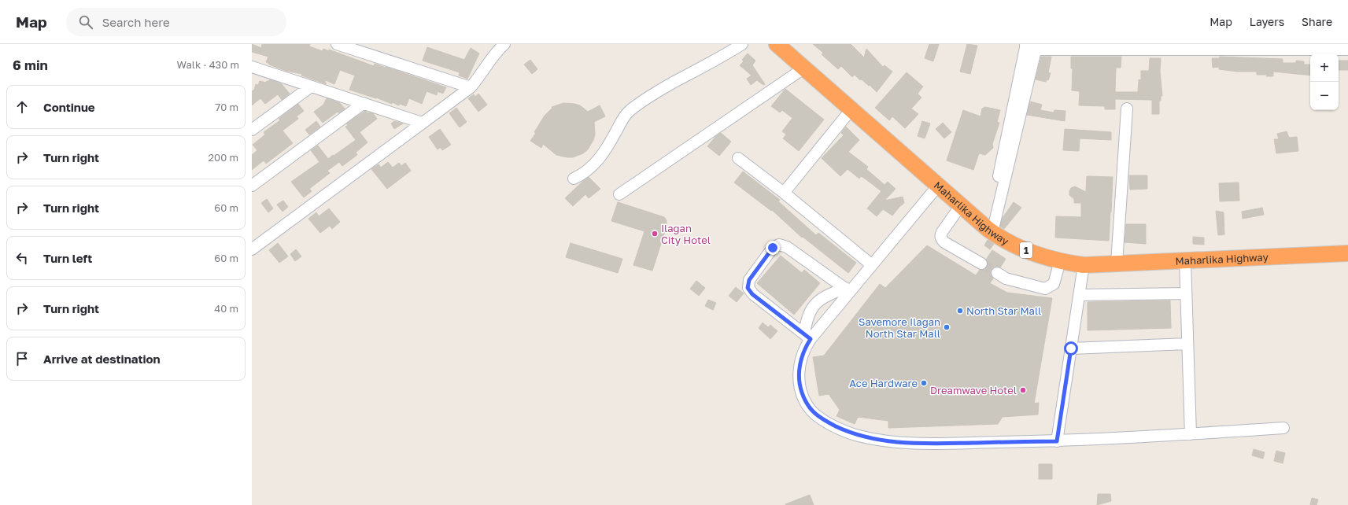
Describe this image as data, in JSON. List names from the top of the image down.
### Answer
{
  "streets": {
    "highway": ["Maharlika Highway", "1"]
  },
  "places": [
    "Ilagan City Hotel",
    "North Star Mall",
    "Savemore Ilagan North Star Mall",
    "Ace Hardware",
    "Dreamwave Hotel"
  ],
  "page": {
    "header": "Map",
    "search": "Search here",
    "nav": ["Map", "Layers", "Share"],
    "heading": ["6 min", "Walk · 430 m"],
    "map_buttons": ["+", "−"],
    "list": [
      ["Continue", "70 m"],
      ["Turn right", "200 m"],
      ["Turn right", "60 m"],
      ["Turn left", "60 m"],
      ["Turn right", "40 m"],
      "Arrive at destination"
    ]
  }
}
